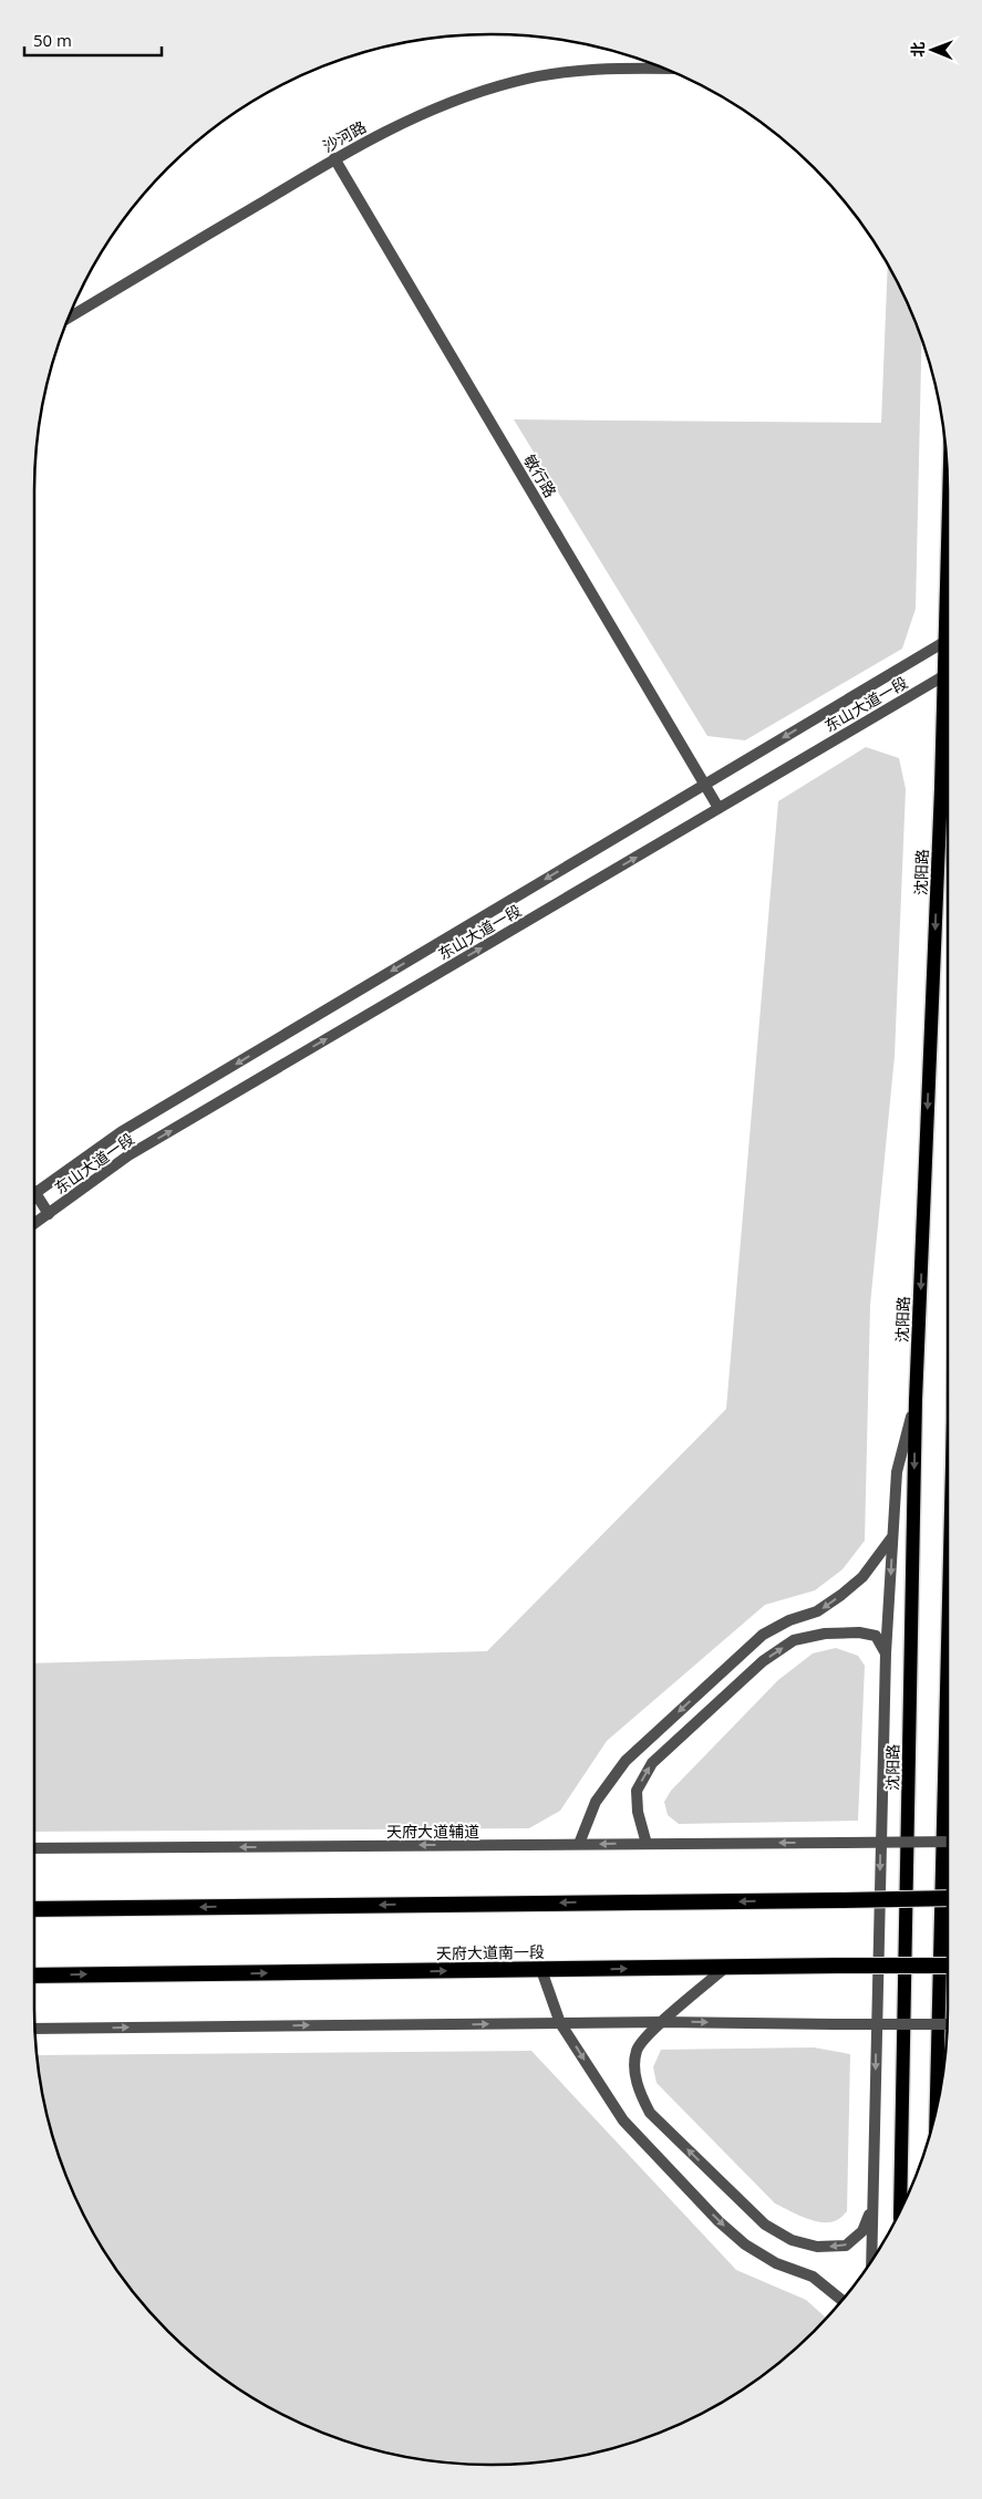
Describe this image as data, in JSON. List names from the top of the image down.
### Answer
{
  "streets": {
    "highway": ["天府大道南一段"],
    "main road": ["沈阳路"],
    "street": [
      "沙河路",
      "敏行路",
      "东山大道一段",
      "天府大道辅道"
    ]
  },
  "crossings": [
    ["沙河路", "敏行路"],
    ["敏行路", "东山大道一段"]
  ],
  "one_way": ["天府大道辅道"],
  "scale_bar": "50 m",
  "north": "left"
}
